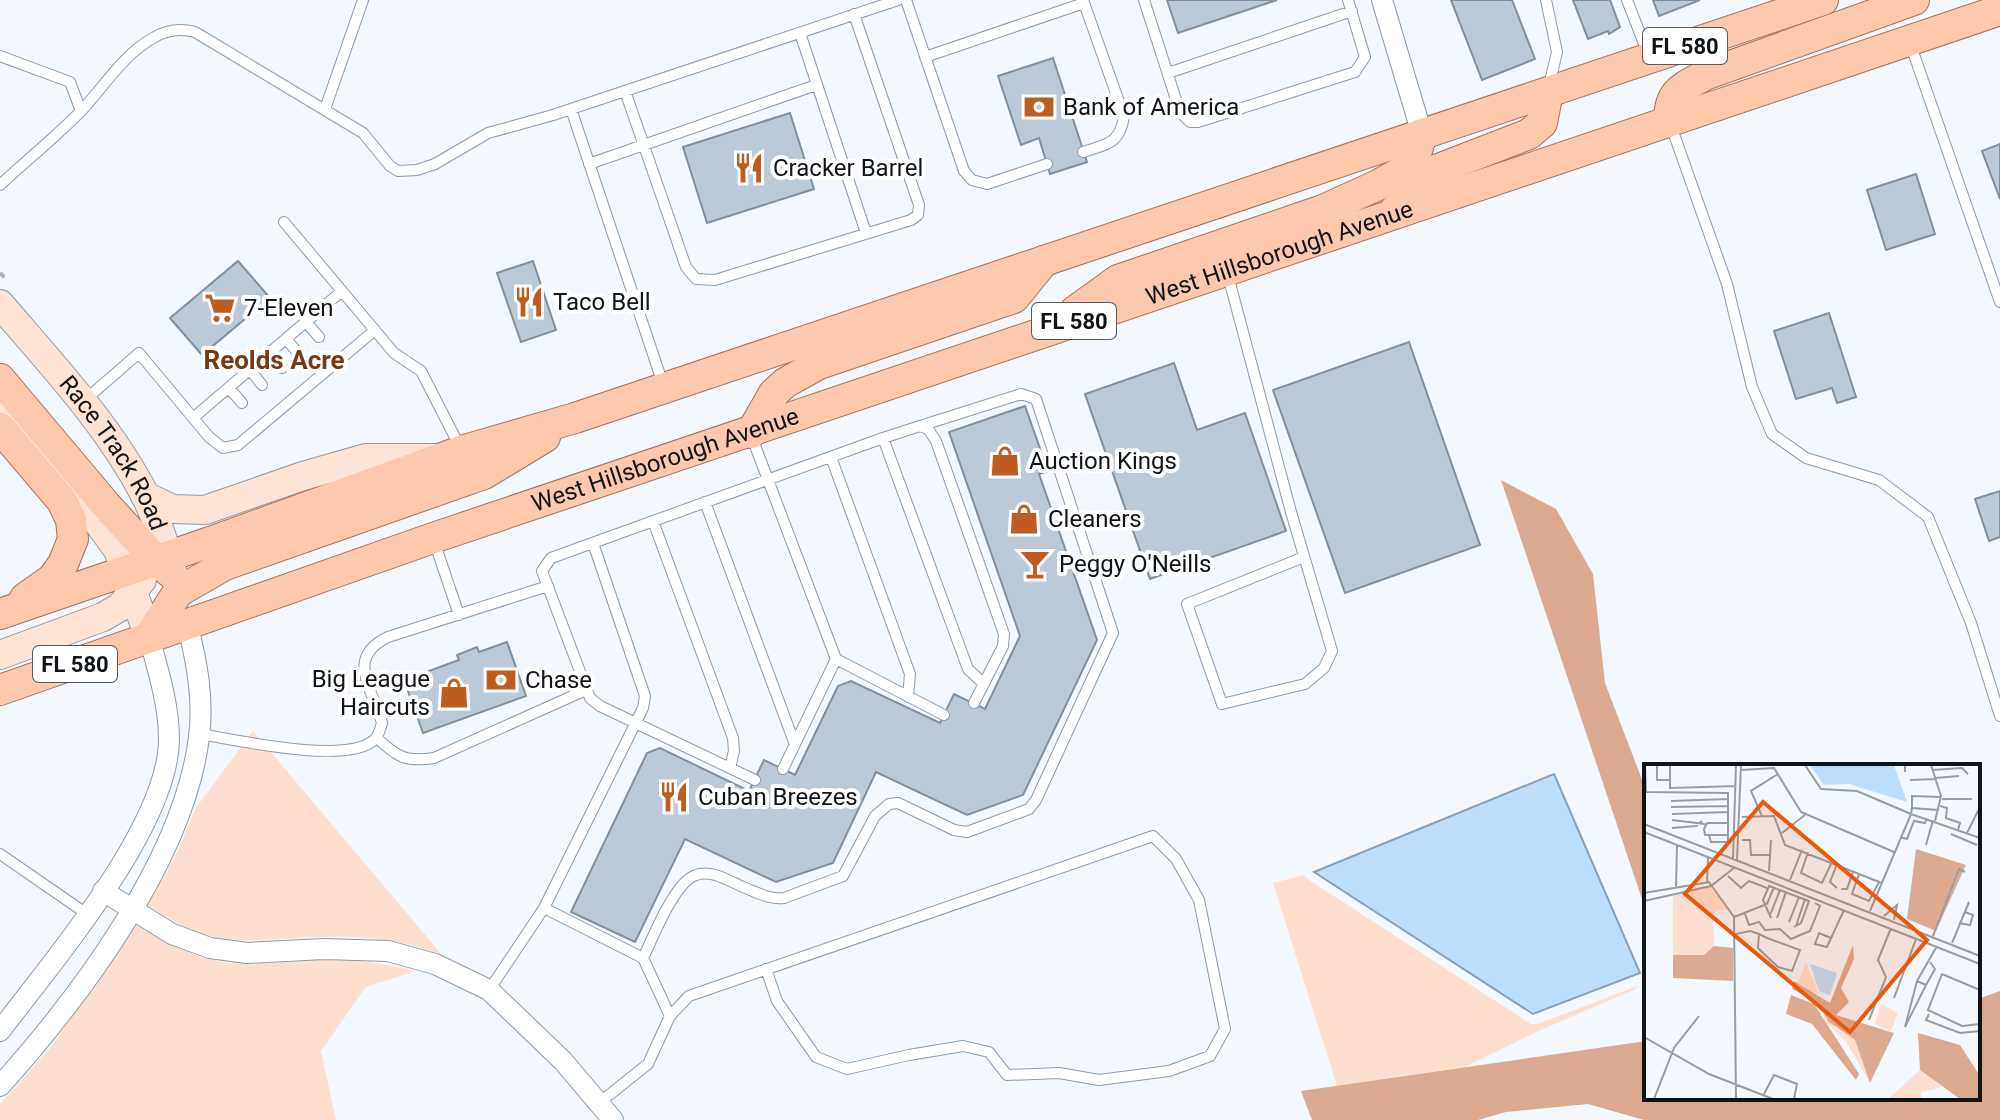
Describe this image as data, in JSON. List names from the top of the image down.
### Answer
{
  "streets": {
    "main road": ["FL 580", "West Hillsborough Avenue", "Race Track Road"]
  },
  "crossings": [
    ["FL 580", "West Hillsborough Avenue"],
    ["FL 580", "Race Track Road"],
    ["West Hillsborough Avenue", "Race Track Road"]
  ],
  "districts": ["Reolds Acre"],
  "places": {
    "bank": ["Bank of America", "Chase"],
    "restaurant": ["Cracker Barrel", "Taco Bell", "Cuban Breezes"],
    "supermarket": ["7-Eleven"],
    "shop": ["Auction Kings", "Cleaners", "Big League Haircuts"],
    "bar": ["Peggy O'Neills"]
  }
}
